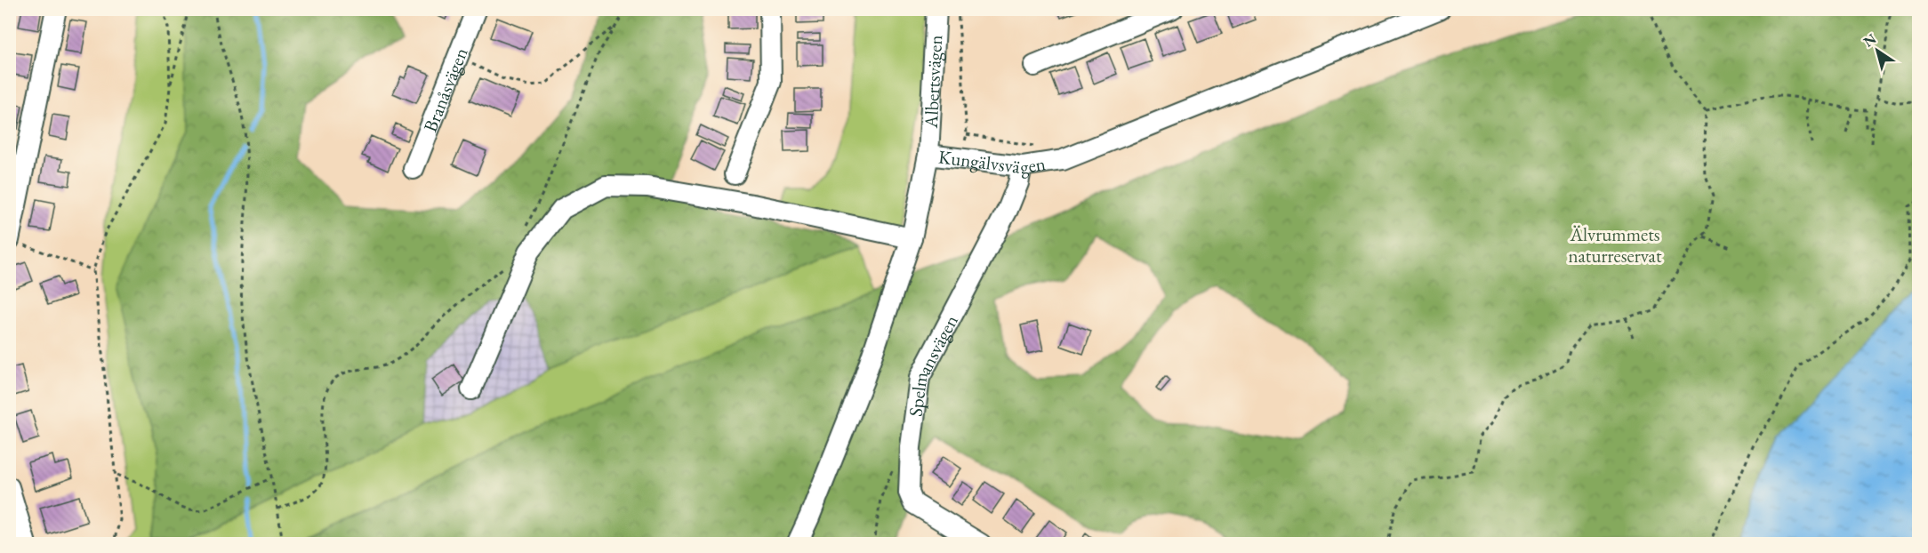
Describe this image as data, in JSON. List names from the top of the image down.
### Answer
{
  "streets": {
    "street": [
      "Albertsvägen",
      "Branåsvägen",
      "Kungälvsvägen",
      "Spelmansvägen"
    ]
  },
  "crossings": [
    ["Albertsvägen", "Kungälvsvägen"],
    ["Kungälvsvägen", "Spelmansvägen"]
  ],
  "parks": ["Älvrummets naturreservat"],
  "north": "top left"
}
